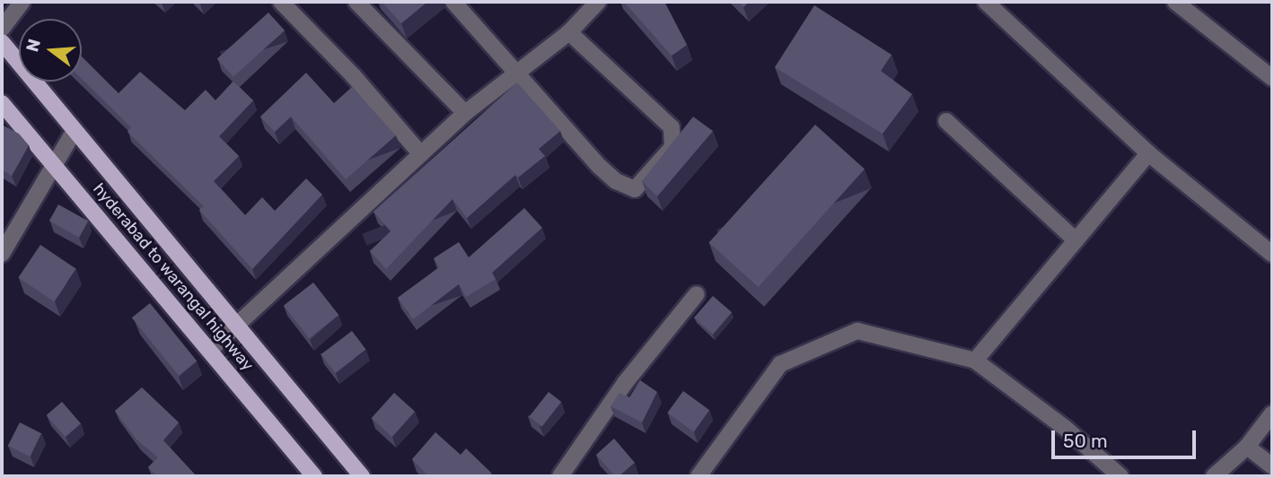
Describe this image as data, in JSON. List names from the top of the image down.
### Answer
{
  "streets": {
    "main road": ["hyderabad to warangal highway"]
  },
  "scale_bar": "50 m",
  "north": "left"
}
